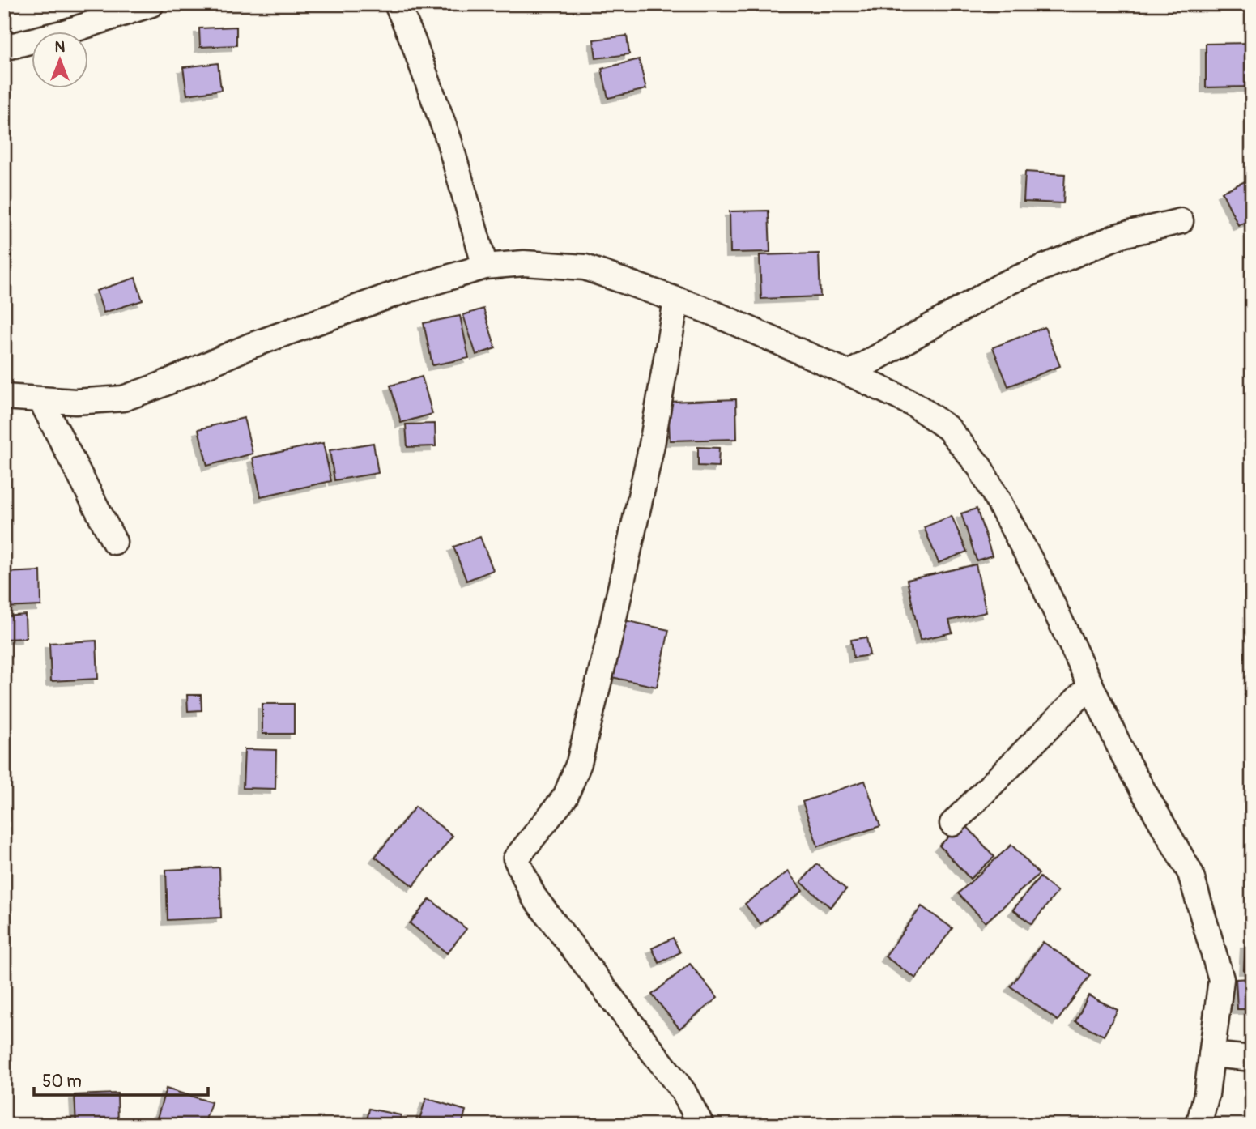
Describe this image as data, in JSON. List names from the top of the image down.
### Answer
{
  "scale_bar": "50 m",
  "north": "top"
}
